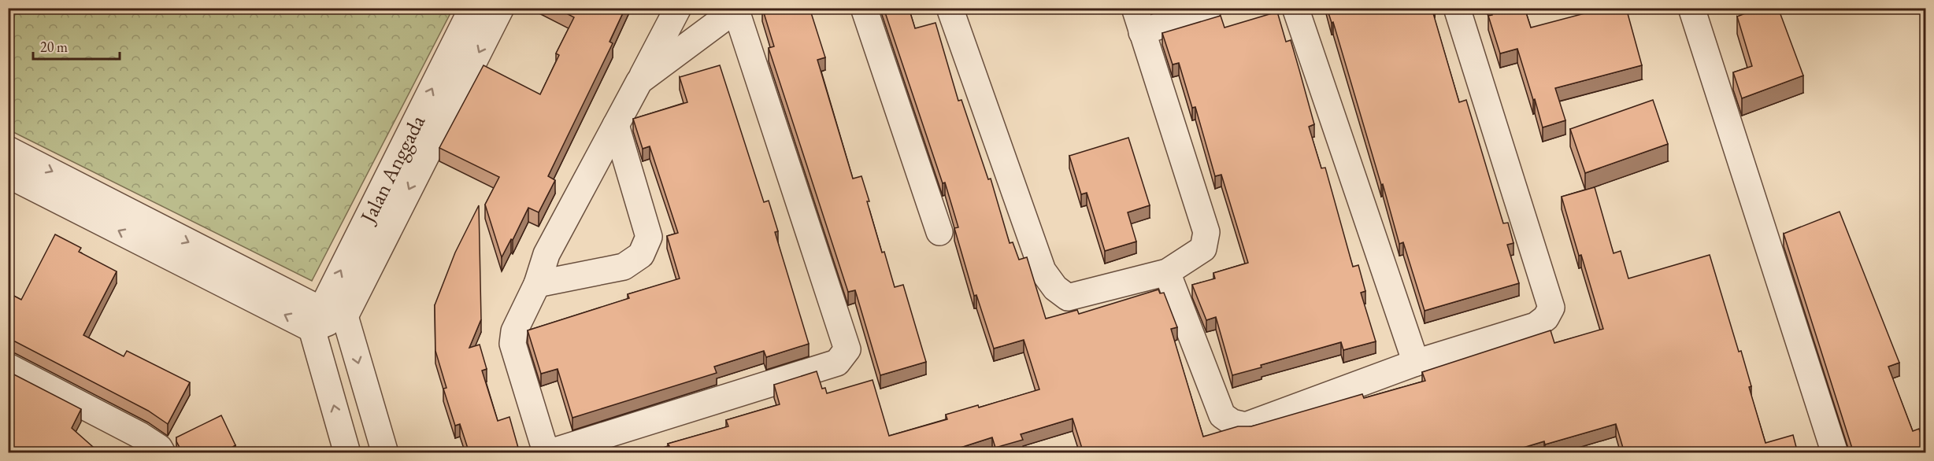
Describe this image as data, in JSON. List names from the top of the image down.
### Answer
{
  "streets": {
    "street": ["Jalan Anggada"]
  },
  "scale_bar": "20 m"
}
